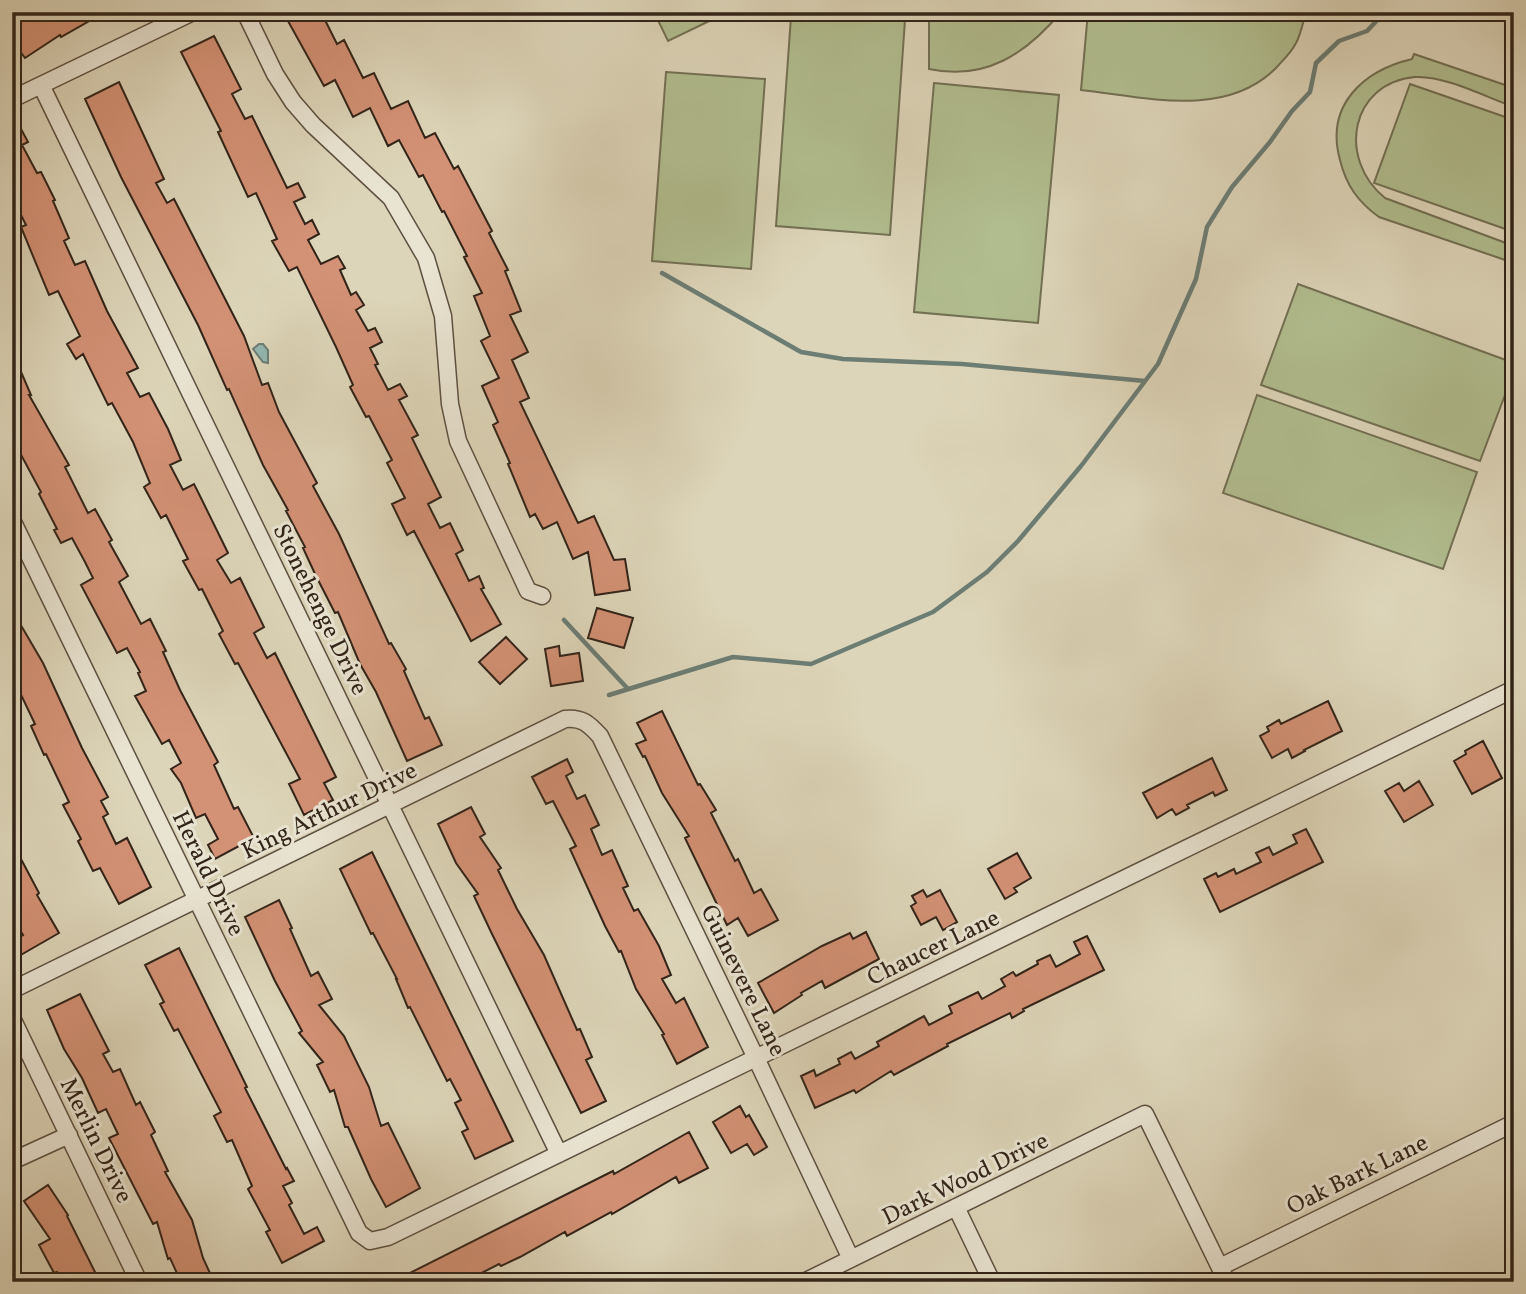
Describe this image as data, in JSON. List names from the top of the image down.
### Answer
{
  "streets": {
    "street": [
      "Stonehenge Drive",
      "King Arthur Drive",
      "Herald Drive",
      "Chaucer Lane",
      "Guinevere Lane",
      "Merlin Drive",
      "Oak Bark Lane",
      "Dark Wood Drive"
    ]
  },
  "crossings": [
    ["Stonehenge Drive", "King Arthur Drive"],
    ["Stonehenge Drive", "Chaucer Lane"],
    ["King Arthur Drive", "Herald Drive"],
    ["King Arthur Drive", "Guinevere Lane"],
    ["Herald Drive", "Chaucer Lane"],
    ["Chaucer Lane", "Guinevere Lane"],
    ["Guinevere Lane", "Dark Wood Drive"],
    ["Oak Bark Lane", "Dark Wood Drive"]
  ]
}
